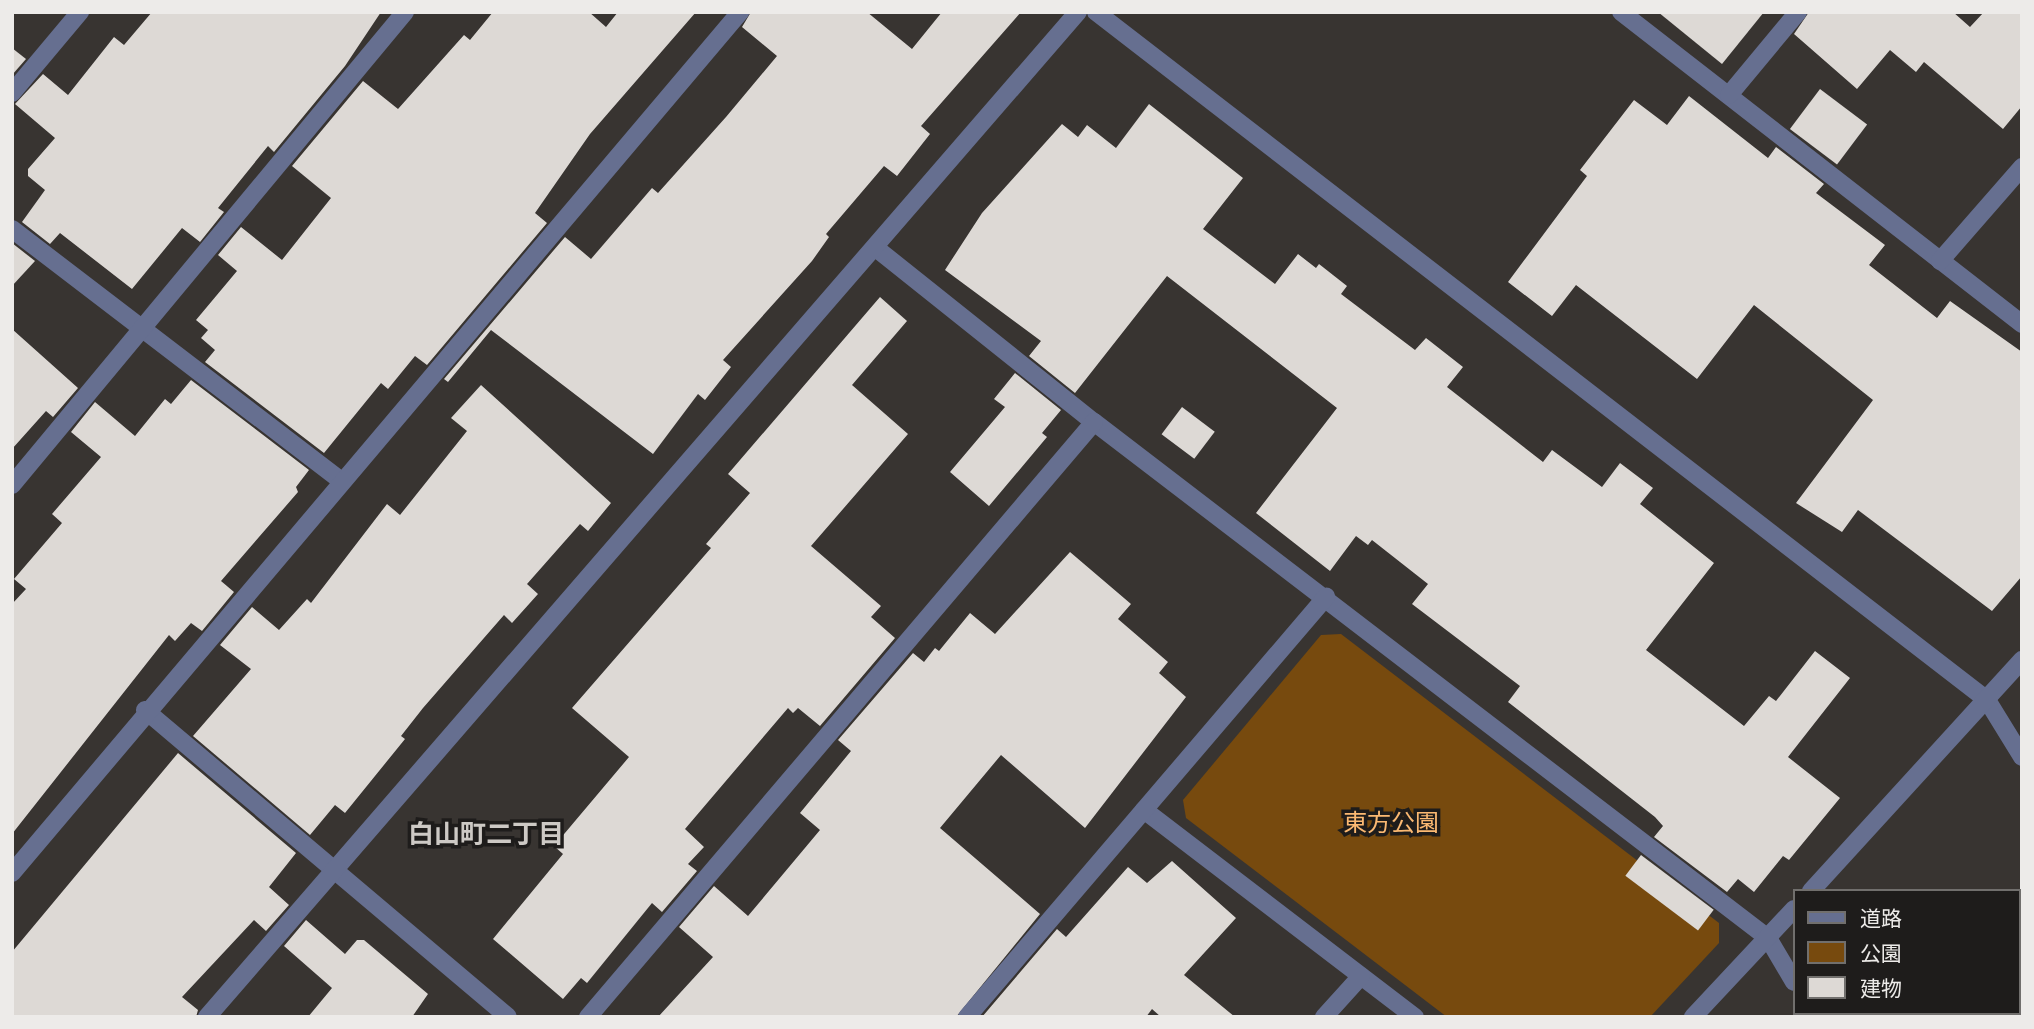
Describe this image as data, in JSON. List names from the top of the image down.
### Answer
{
  "districts": ["白山町二丁目"],
  "parks": ["東方公園"],
  "legend": ["道路", "公園", "建物"]
}
